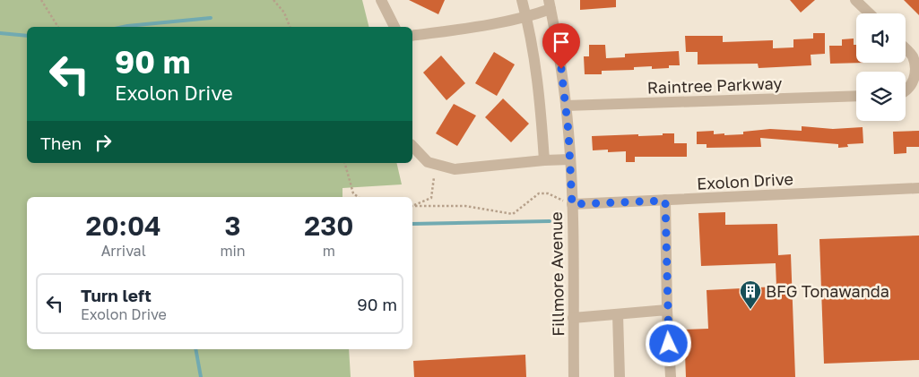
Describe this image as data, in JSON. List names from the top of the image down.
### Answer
{
  "streets": {
    "street": ["Raintree Parkway", "Exolon Drive", "Fillmore Avenue"]
  },
  "crossings": [
    ["Raintree Parkway", "Fillmore Avenue"],
    ["Exolon Drive", "Fillmore Avenue"]
  ],
  "places": {
    "building": ["BFG Tonawanda"]
  },
  "page": {
    "turn": ["90 m", "Exolon Drive"],
    "then": "Then",
    "eta": [
      "20:04",
      "Arrival",
      "3",
      "min",
      "230",
      "m"
    ],
    "list": [
      {
        "name": "Turn left",
        "note": "Exolon Drive",
        "value": "90 m"
      }
    ]
  }
}
